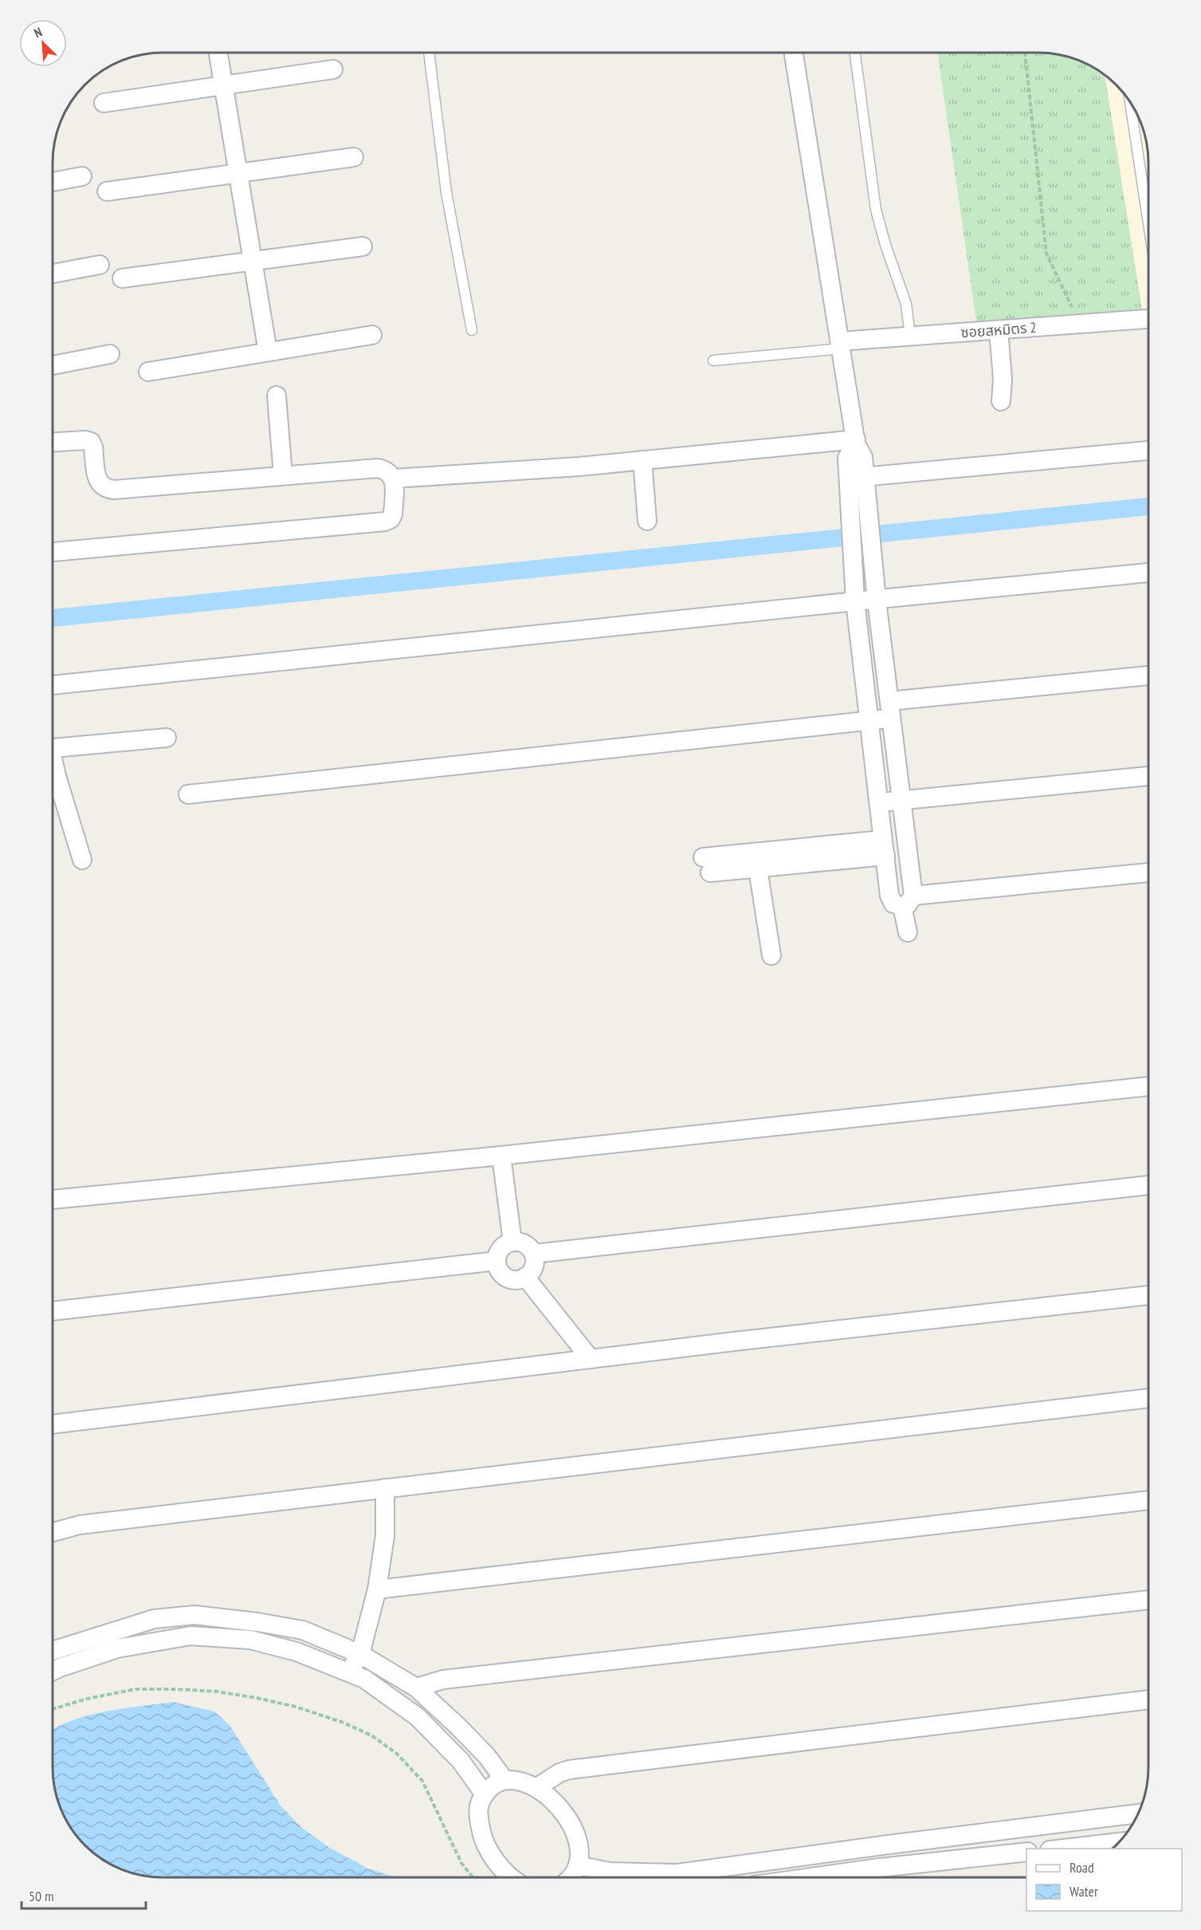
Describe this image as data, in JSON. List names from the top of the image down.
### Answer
{
  "streets": {
    "street": ["ซอยสหมิตร 2"]
  },
  "legend": ["Road", "Water"],
  "scale_bar": "50 m",
  "north": "top left"
}
